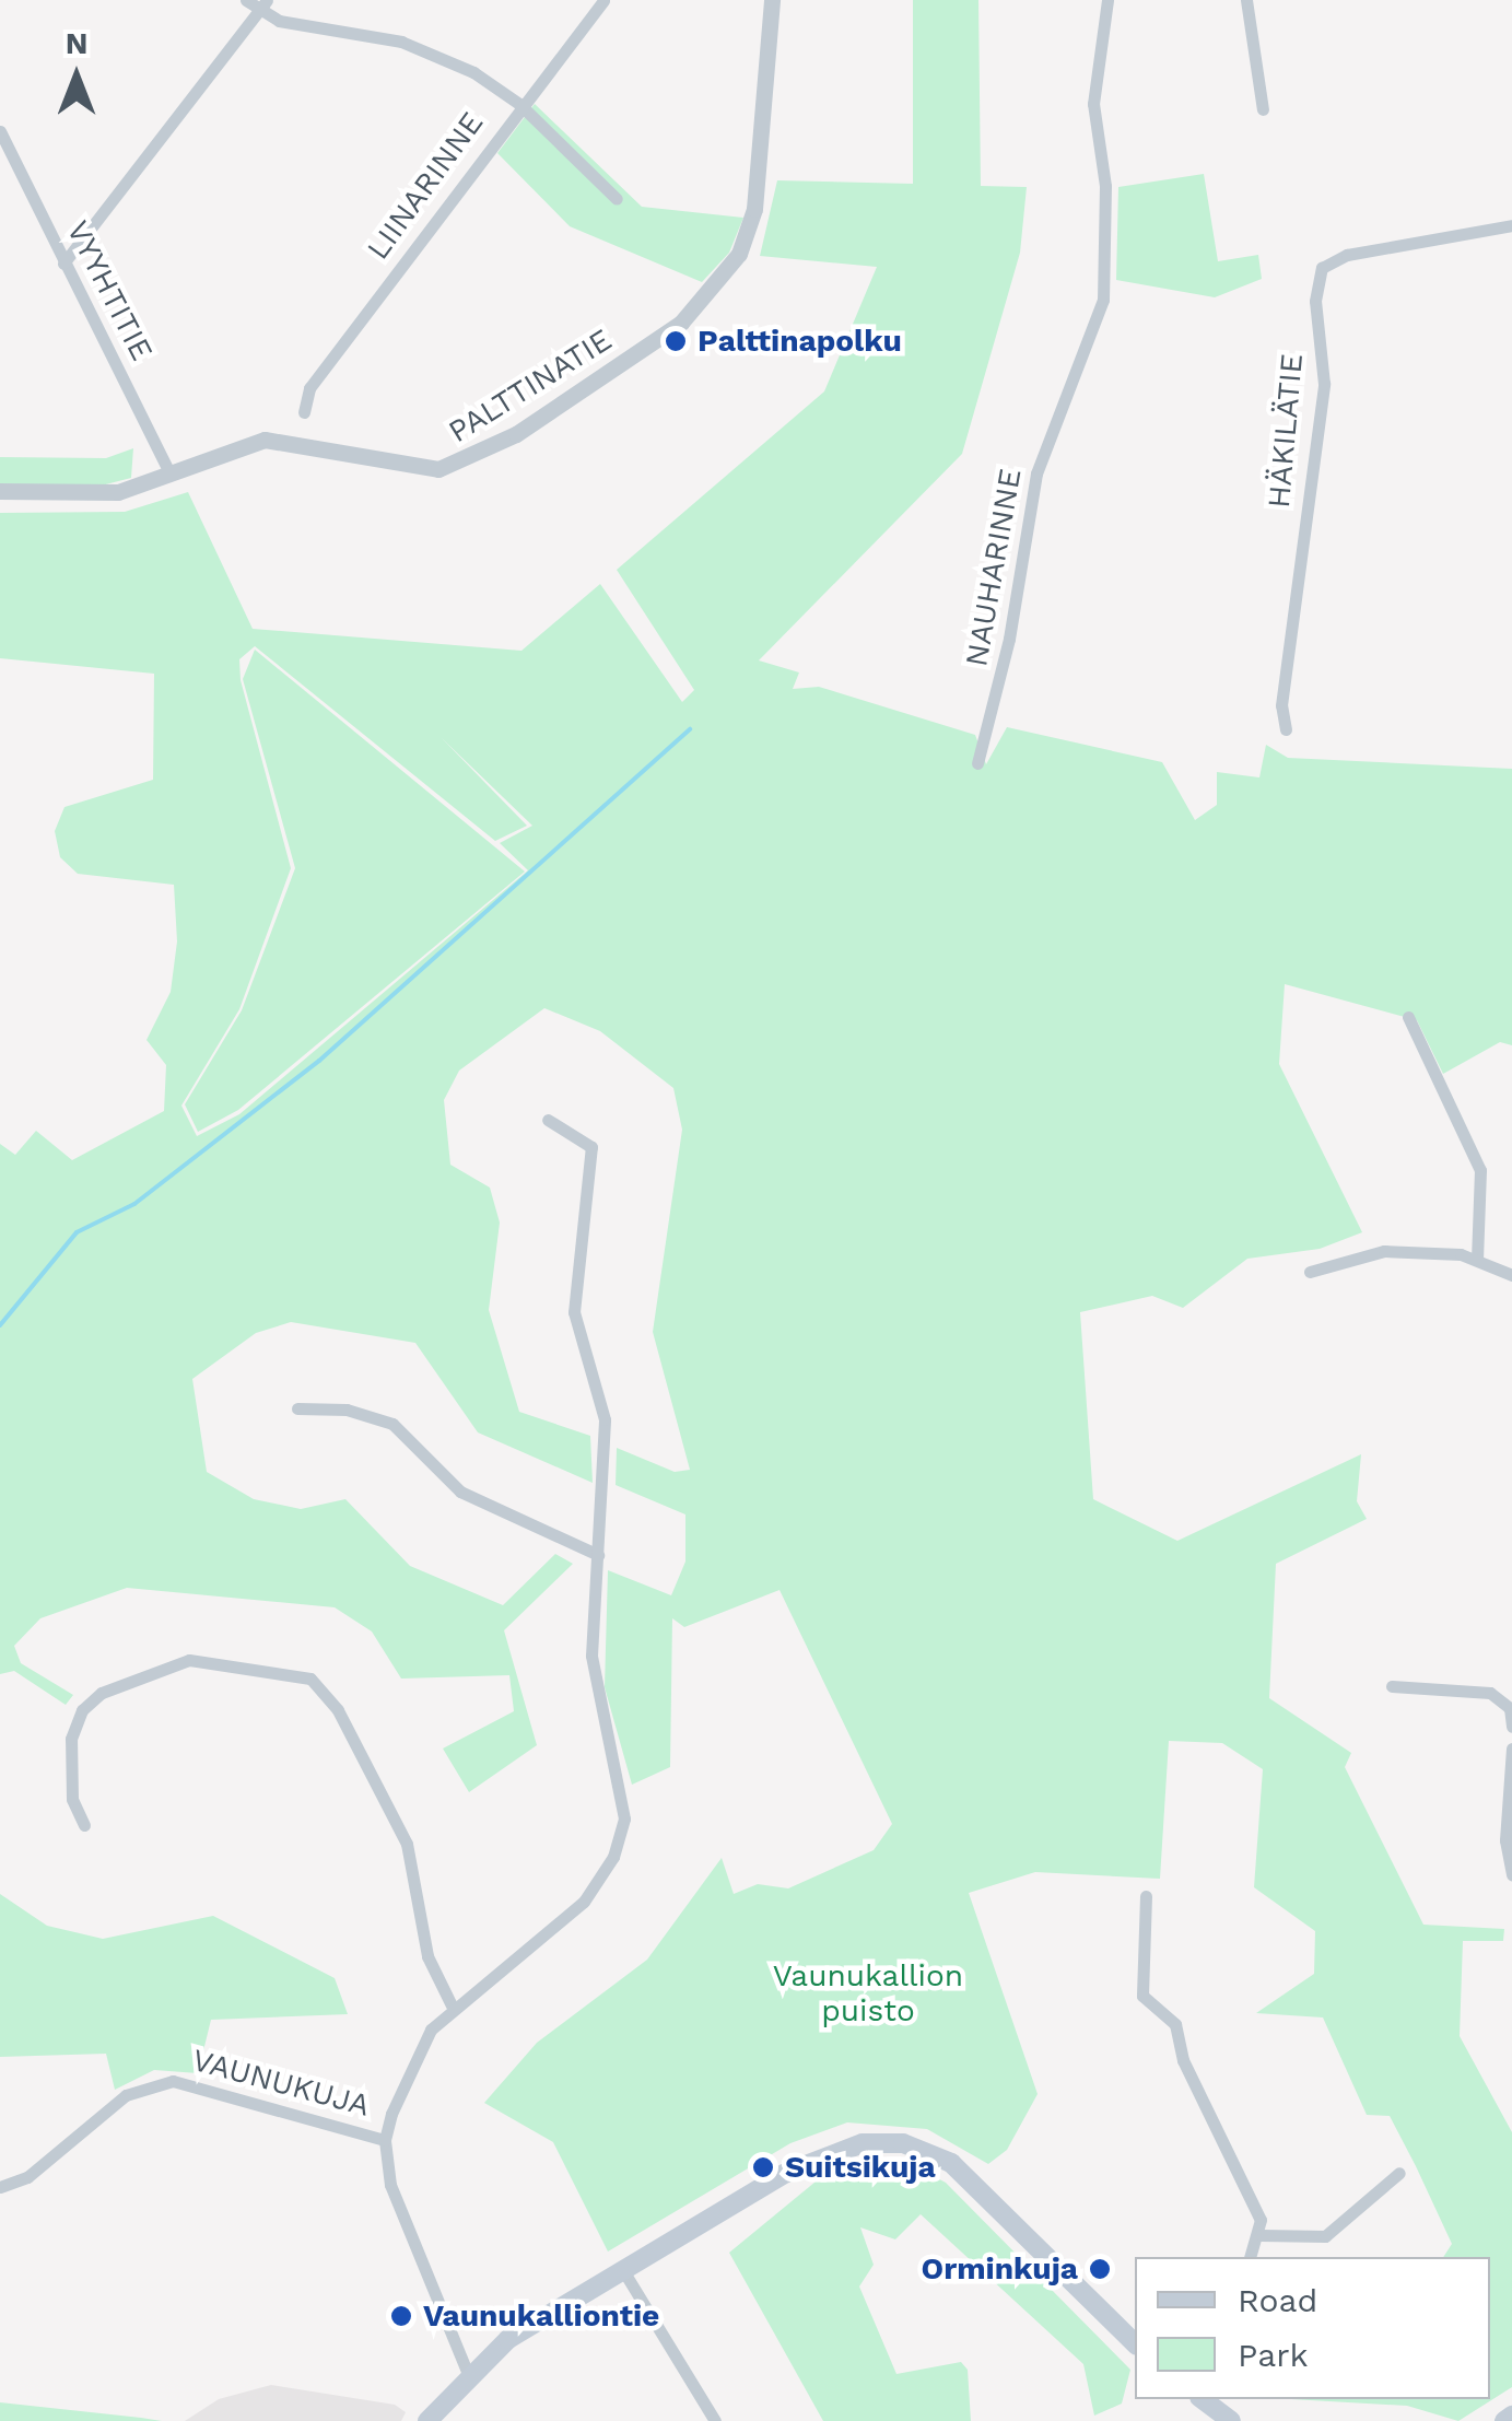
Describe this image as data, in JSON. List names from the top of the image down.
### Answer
{
  "streets": {
    "street": [
      "LIINARINNE",
      "VYYHTITIE",
      "PALTTINATIE",
      "HÄKILÄTIE",
      "NAUHARINNE",
      "VAUNUKUJA"
    ]
  },
  "crossings": [
    ["VYYHTITIE", "PALTTINATIE"]
  ],
  "parks": ["Vaunukallion puisto"],
  "places": [
    "Palttinapolku",
    "Suitsikuja",
    "Orminkuja",
    "Vaunukalliontie"
  ],
  "legend": ["Road", "Park"],
  "north": "top"
}
